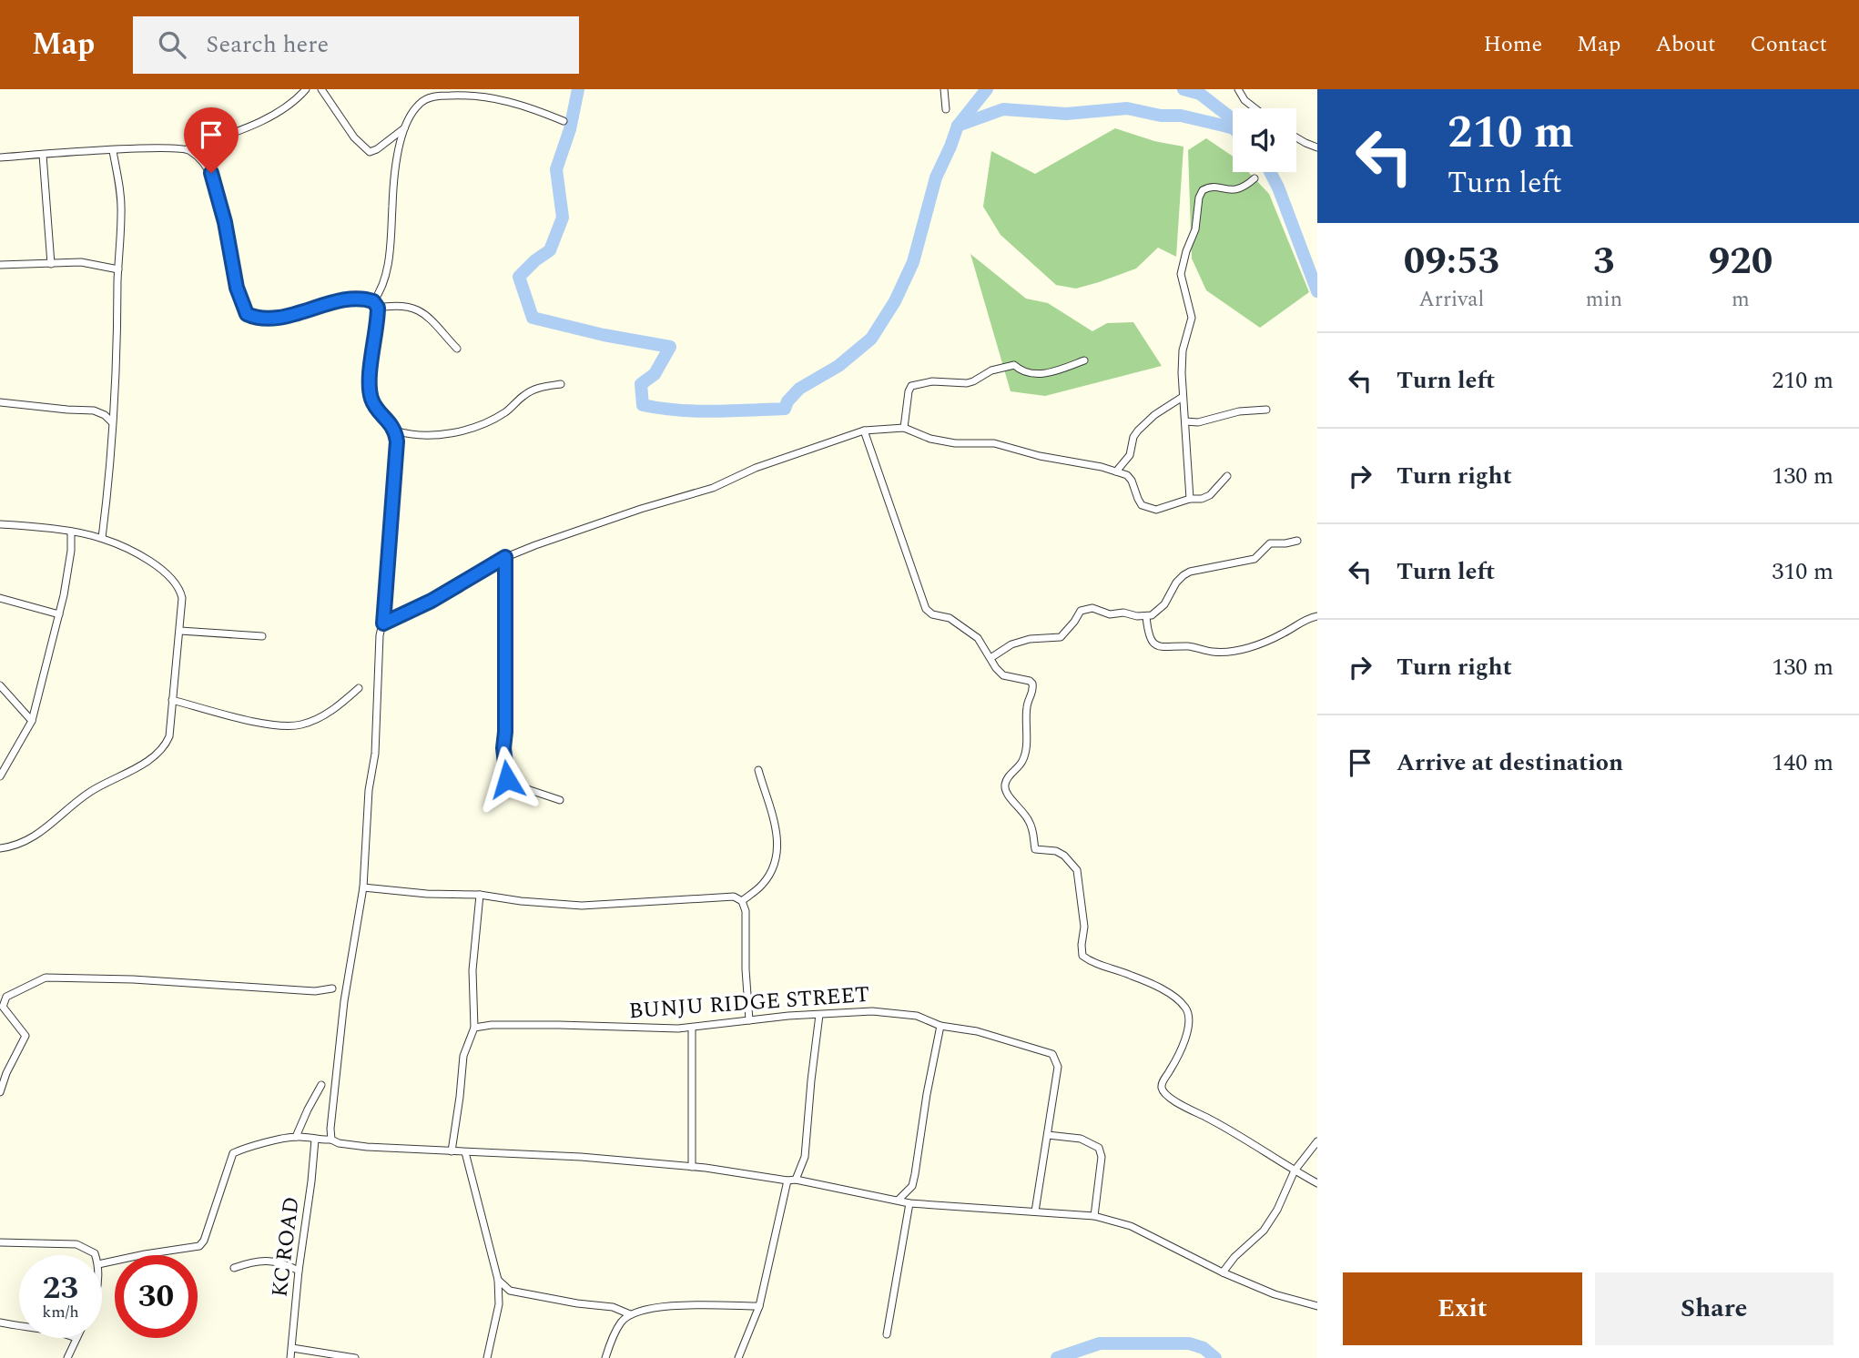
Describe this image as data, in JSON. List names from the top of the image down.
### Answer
{
  "streets": {
    "street": ["BUNJU RIDGE STREET", "KC ROAD"]
  },
  "page": {
    "header": "Map",
    "search": "Search here",
    "nav": [
      "Home",
      "Map",
      "About",
      "Contact"
    ],
    "turn": ["210 m", "Turn left"],
    "eta": [
      "09:53",
      "Arrival",
      "3",
      "min",
      "920",
      "m"
    ],
    "list": [
      {
        "name": "Turn left",
        "value": "210 m"
      },
      {
        "name": "Turn right",
        "value": "130 m"
      },
      {
        "name": "Turn left",
        "value": "310 m"
      },
      {
        "name": "Turn right",
        "value": "130 m"
      },
      {
        "name": "Arrive at destination",
        "value": "140 m"
      }
    ],
    "speed": "23 km/h",
    "limit": "30",
    "buttons": ["Exit", "Share"]
  }
}
